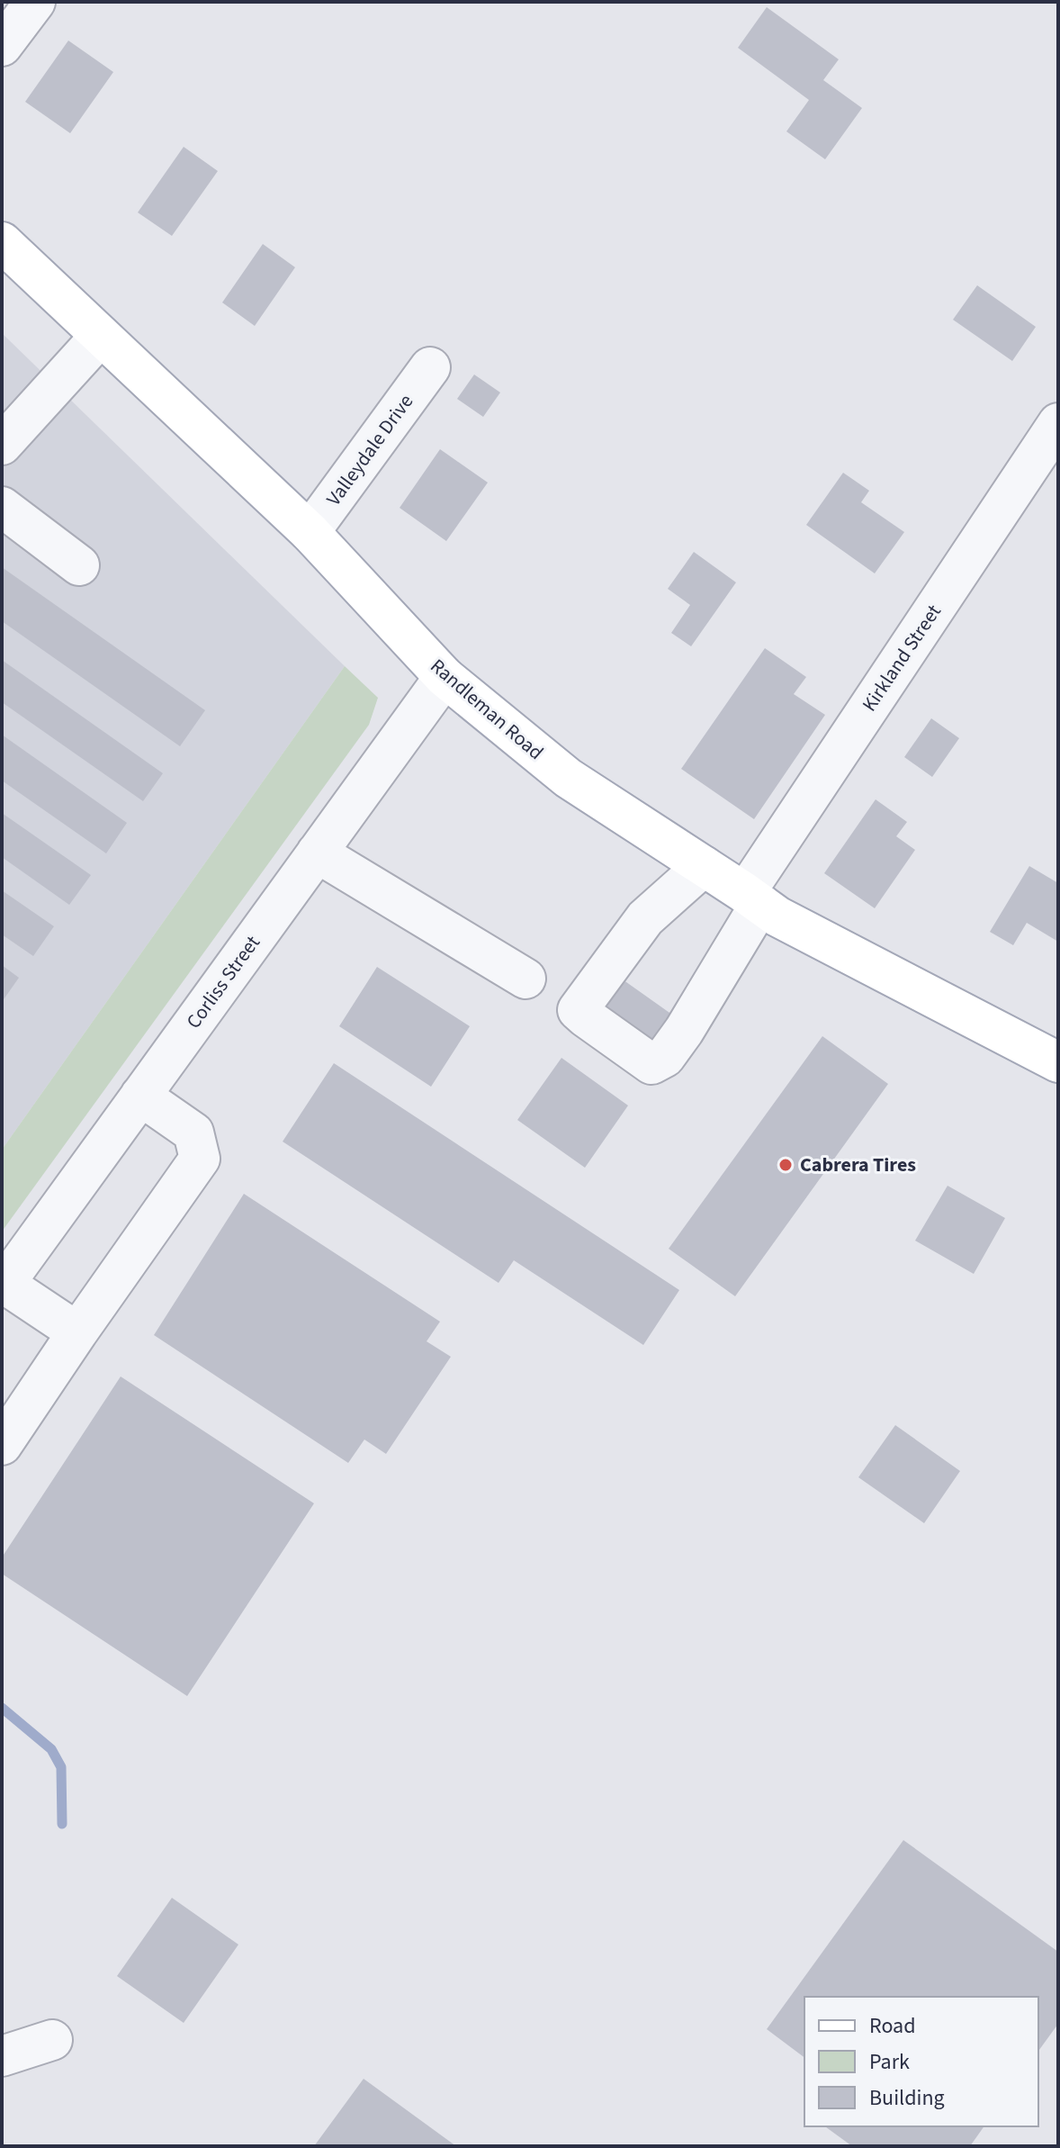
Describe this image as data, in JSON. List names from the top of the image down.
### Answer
{
  "streets": {
    "main road": ["Randleman Road"],
    "street": ["Valleydale Drive", "Kirkland Street", "Corliss Street"]
  },
  "crossings": [
    ["Valleydale Drive", "Randleman Road"],
    ["Kirkland Street", "Randleman Road"],
    ["Randleman Road", "Corliss Street"]
  ],
  "places": ["Cabrera Tires"],
  "legend": ["Road", "Park", "Building"]
}
